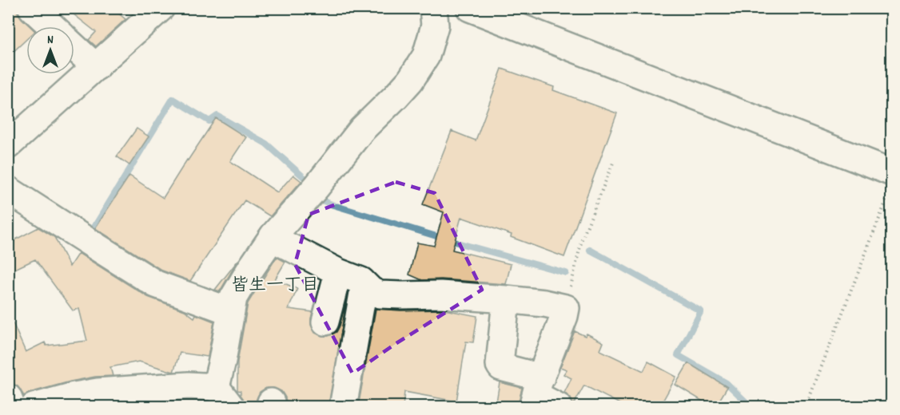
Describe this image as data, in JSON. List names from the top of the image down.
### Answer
{
  "districts": ["皆生一丁目"],
  "north": "top"
}
